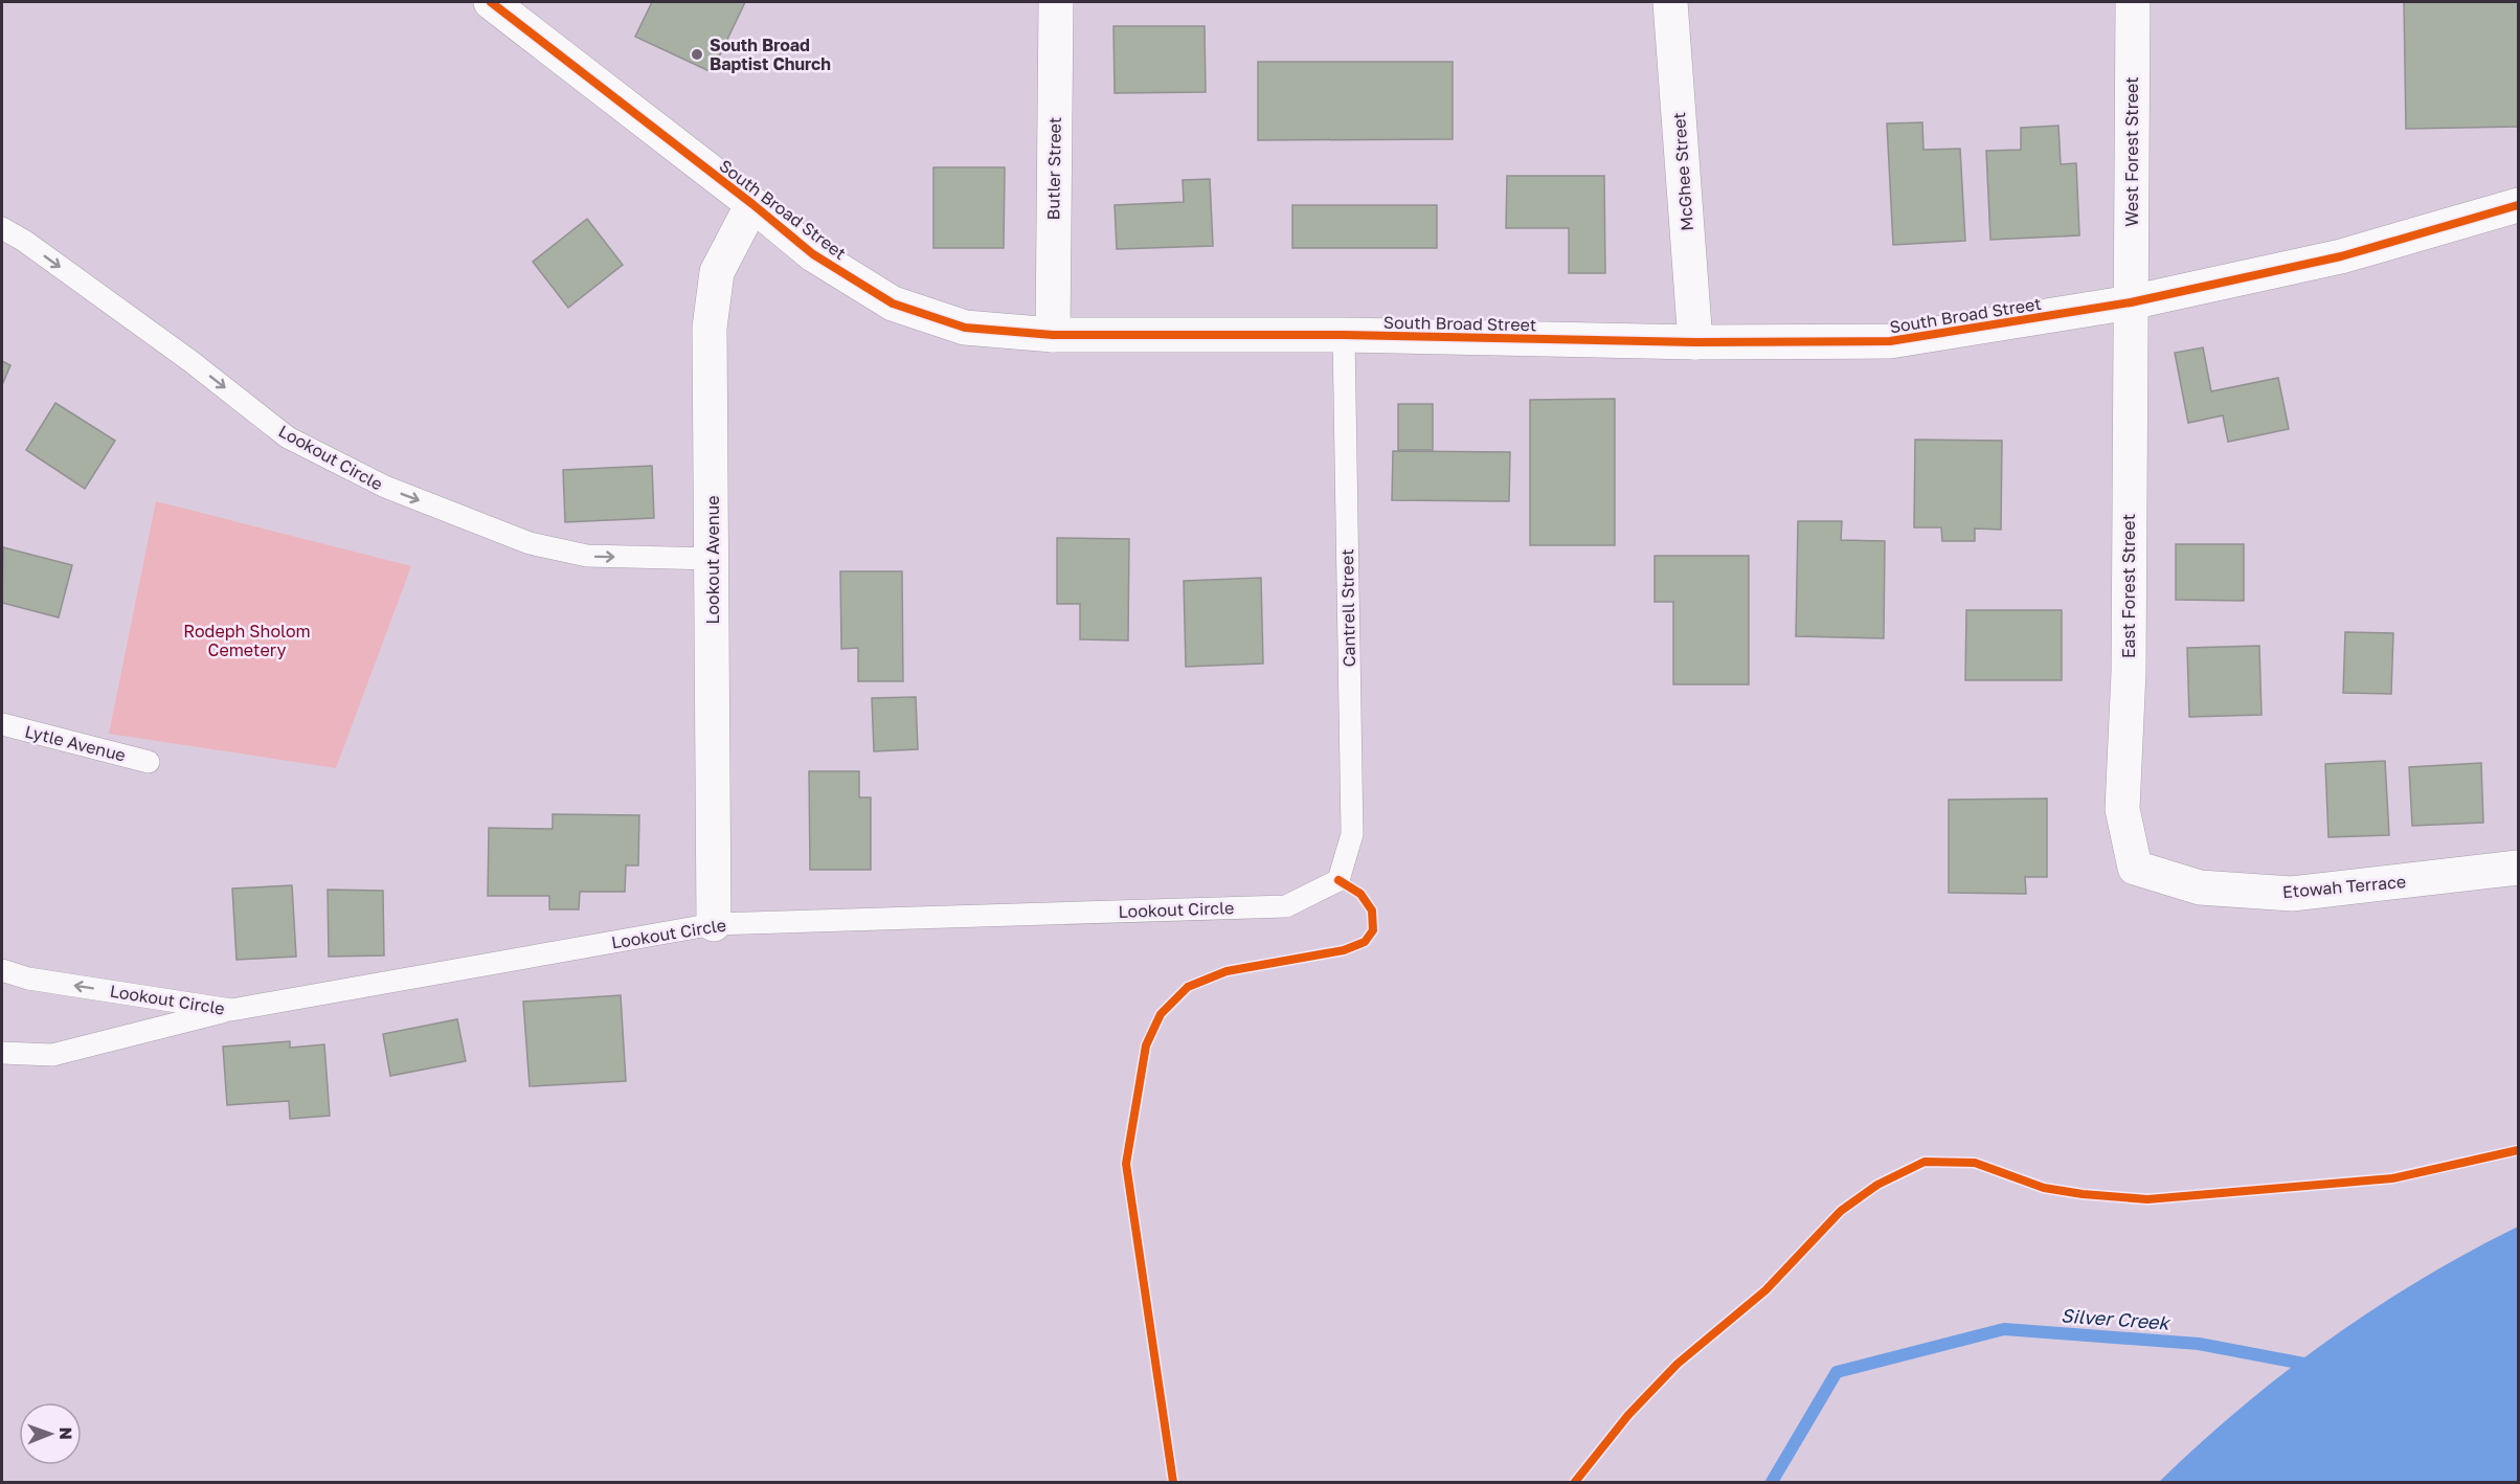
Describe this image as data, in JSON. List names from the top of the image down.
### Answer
{
  "streets": {
    "street": [
      "West Forest Street",
      "Butler Street",
      "McGhee Street",
      "South Broad Street",
      "Lookout Avenue",
      "East Forest Street",
      "Etowah Terrace"
    ],
    "lane": ["Lookout Circle", "Cantrell Street", "Lytle Avenue"]
  },
  "crossings": [
    ["West Forest Street", "South Broad Street"],
    ["West Forest Street", "East Forest Street"],
    ["Butler Street", "South Broad Street"],
    ["McGhee Street", "South Broad Street"],
    ["South Broad Street", "Lookout Avenue"],
    ["South Broad Street", "East Forest Street"],
    ["South Broad Street", "Cantrell Street"],
    ["Lookout Circle", "Lookout Avenue"],
    ["Lookout Circle", "Cantrell Street"],
    ["East Forest Street", "Etowah Terrace"]
  ],
  "water": ["Silver Creek"],
  "parks": ["Rodeph Sholom Cemetery"],
  "places": ["South Broad Baptist Church"],
  "north": "right"
}
